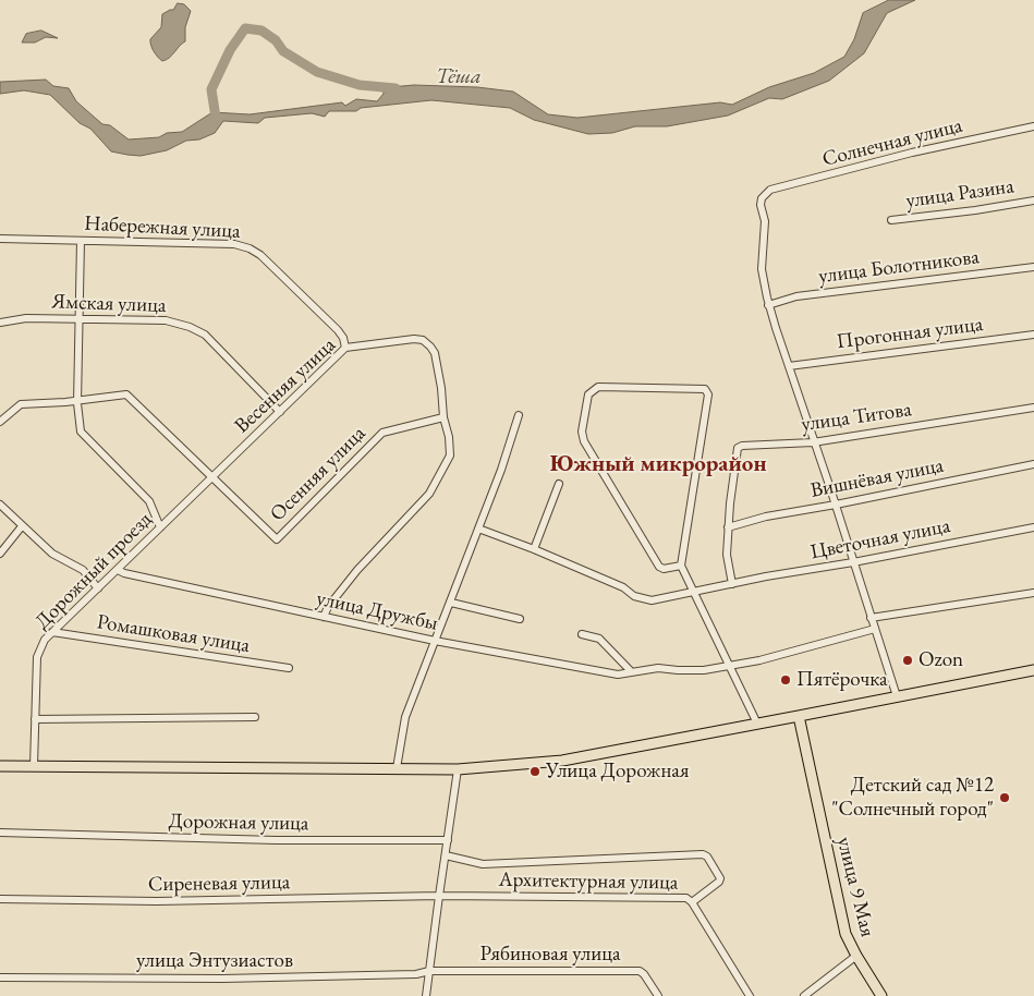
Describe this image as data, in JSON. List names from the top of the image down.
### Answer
{
  "streets": {
    "main road": ["улица 9 Мая"],
    "street": [
      "Солнечная улица",
      "улица Разина",
      "Набережная улица",
      "улица Болотникова",
      "Ямская улица",
      "Прогонная улица",
      "Весенняя улица",
      "улица Титова",
      "Осенняя улица",
      "Вишнёвая улица",
      "Цветочная улица",
      "Дорожный проезд",
      "улица Дружбы",
      "Ромашковая улица",
      "Дорожная улица",
      "Архитектурная улица",
      "Сиреневая улица",
      "Рябиновая улица",
      "улица Энтузиастов"
    ]
  },
  "crossings": [
    ["Солнечная улица", "улица Болотникова"],
    ["Набережная улица", "Весенняя улица"],
    ["Ямская улица", "Весенняя улица"],
    ["Весенняя улица", "Осенняя улица"],
    ["Весенняя улица", "Дорожный проезд"],
    ["улица Титова", "Вишнёвая улица"],
    ["Осенняя улица", "Дорожный проезд"],
    ["Дорожный проезд", "улица Дружбы"],
    ["Дорожный проезд", "Ромашковая улица"],
    ["Архитектурная улица", "Сиреневая улица"],
    ["Рябиновая улица", "улица Энтузиастов"]
  ],
  "districts": ["Южный микрорайон"],
  "water": ["Тёша"],
  "places": [
    "Ozon",
    "Пятёрочка",
    "Улица Дорожная",
    "Детский сад №12 \"Солнечный город\""
  ]
}
